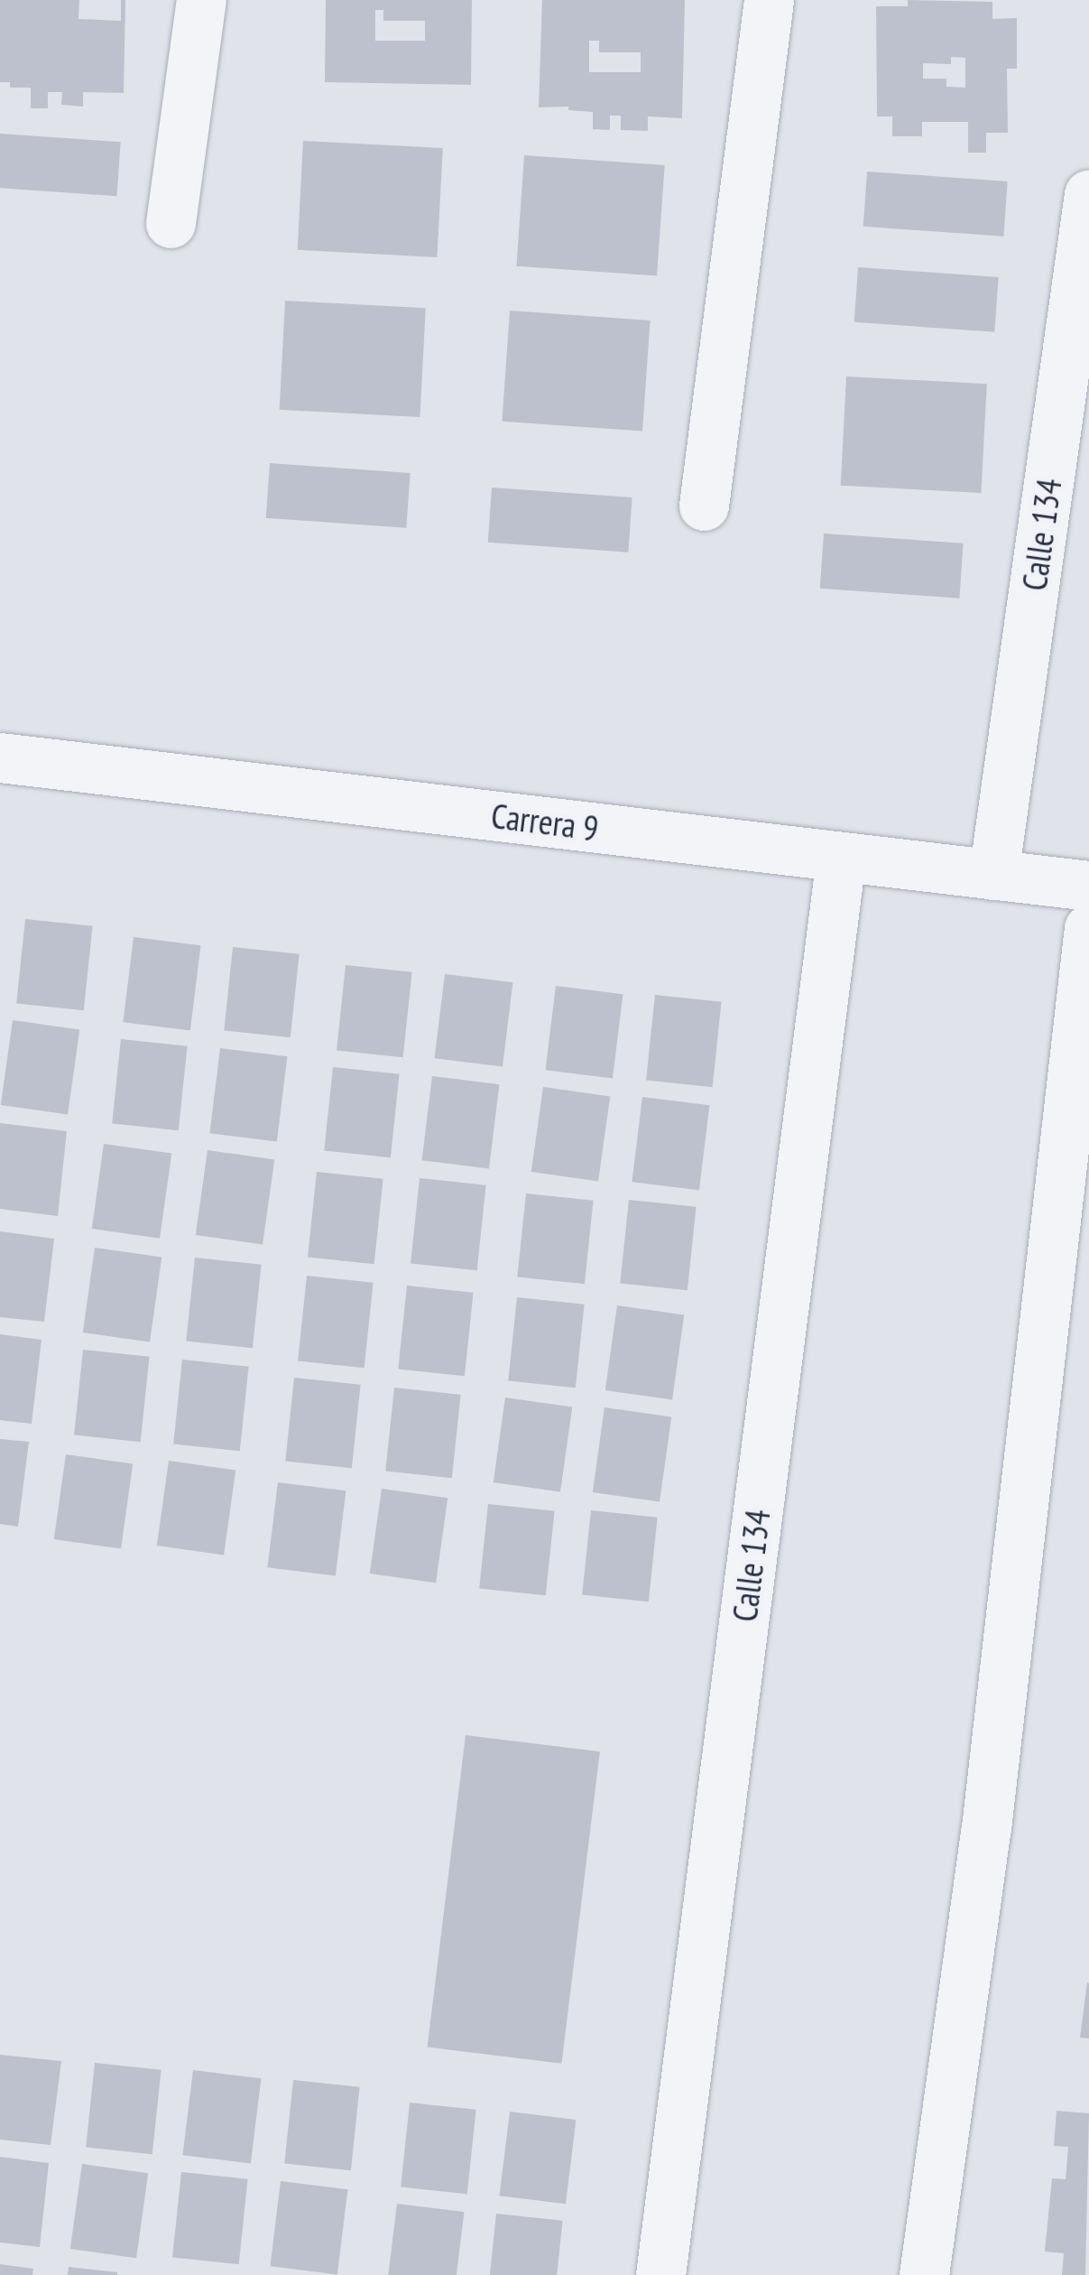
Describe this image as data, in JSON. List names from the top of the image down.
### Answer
{
  "streets": {
    "street": ["Calle 134", "Carrera 9"]
  },
  "crossings": [
    ["Calle 134", "Carrera 9"]
  ]
}
